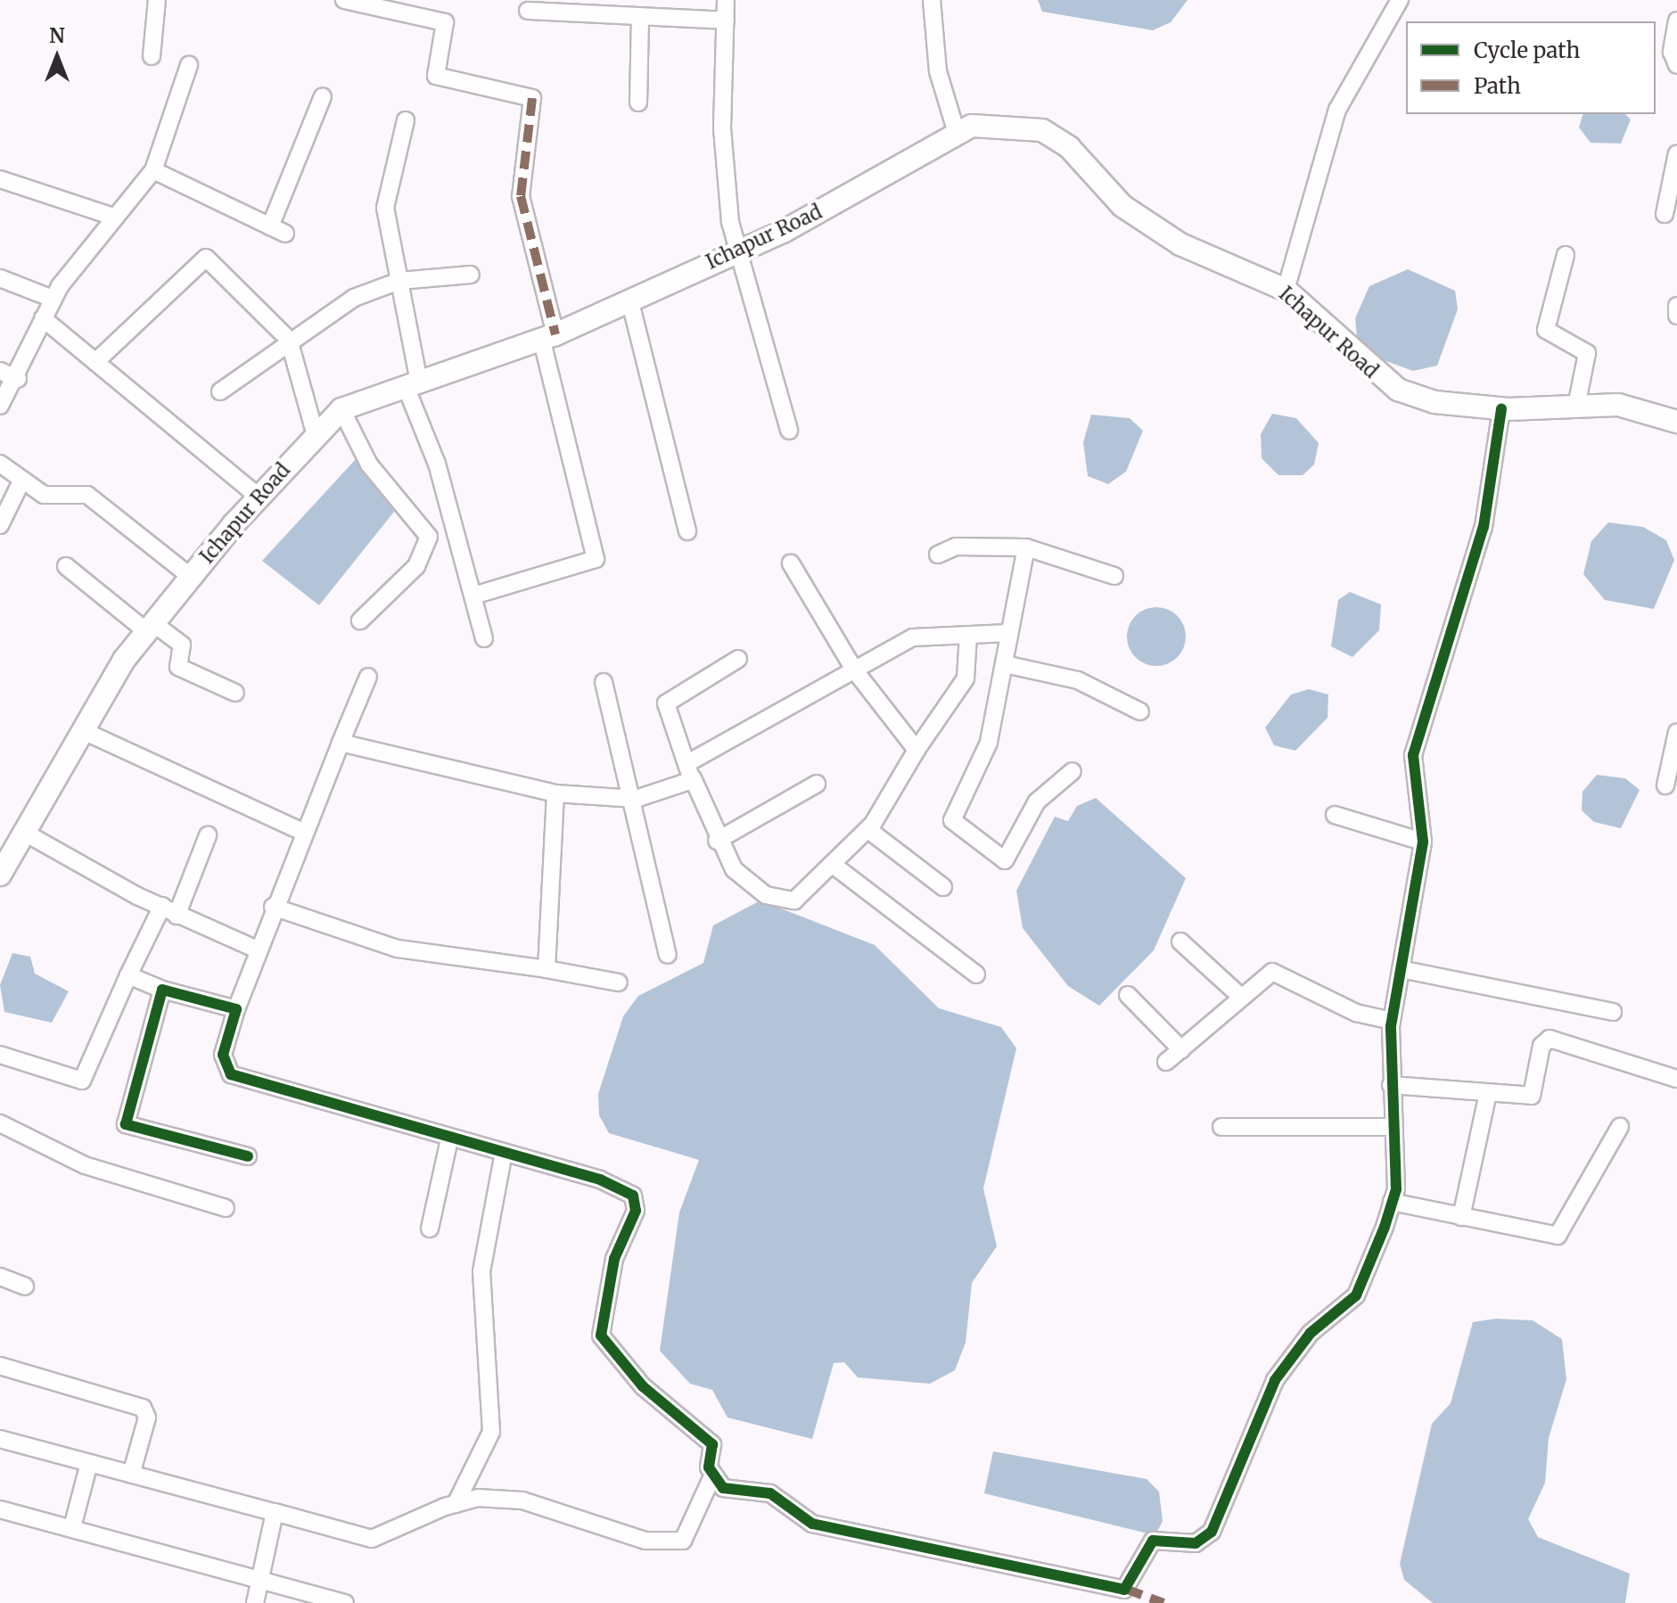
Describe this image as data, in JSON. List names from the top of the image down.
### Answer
{
  "streets": {
    "street": ["Ichapur Road"]
  },
  "legend": ["Cycle path", "Path"],
  "north": "top"
}
